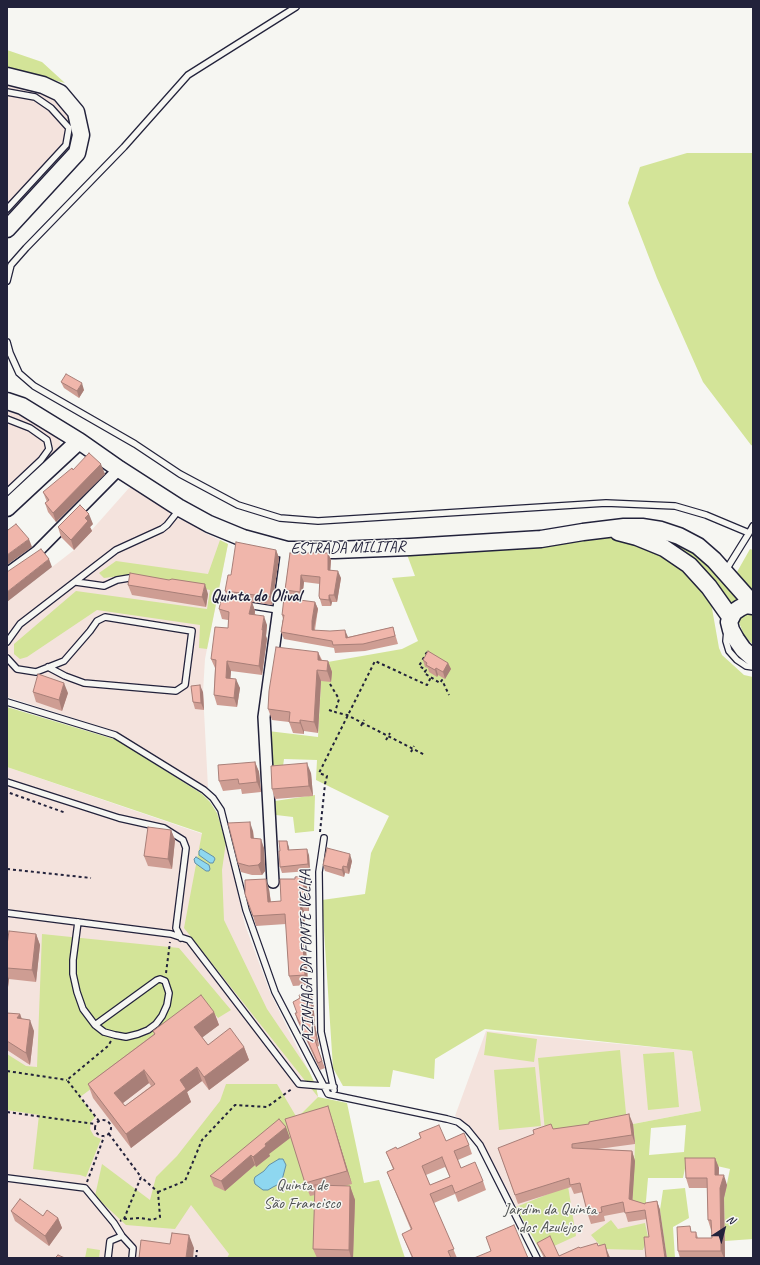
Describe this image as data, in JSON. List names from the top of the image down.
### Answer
{
  "streets": {
    "street": ["ESTRADA MILITAR", "AZINHAGA DA FONTE VELHA"]
  },
  "crossings": [
    ["ESTRADA MILITAR", "AZINHAGA DA FONTE VELHA"]
  ],
  "districts": ["Quinta do Olival"],
  "parks": ["Quinta de São Francisco", "Jardim da Quinta dos Azulejos"],
  "north": "top right"
}
